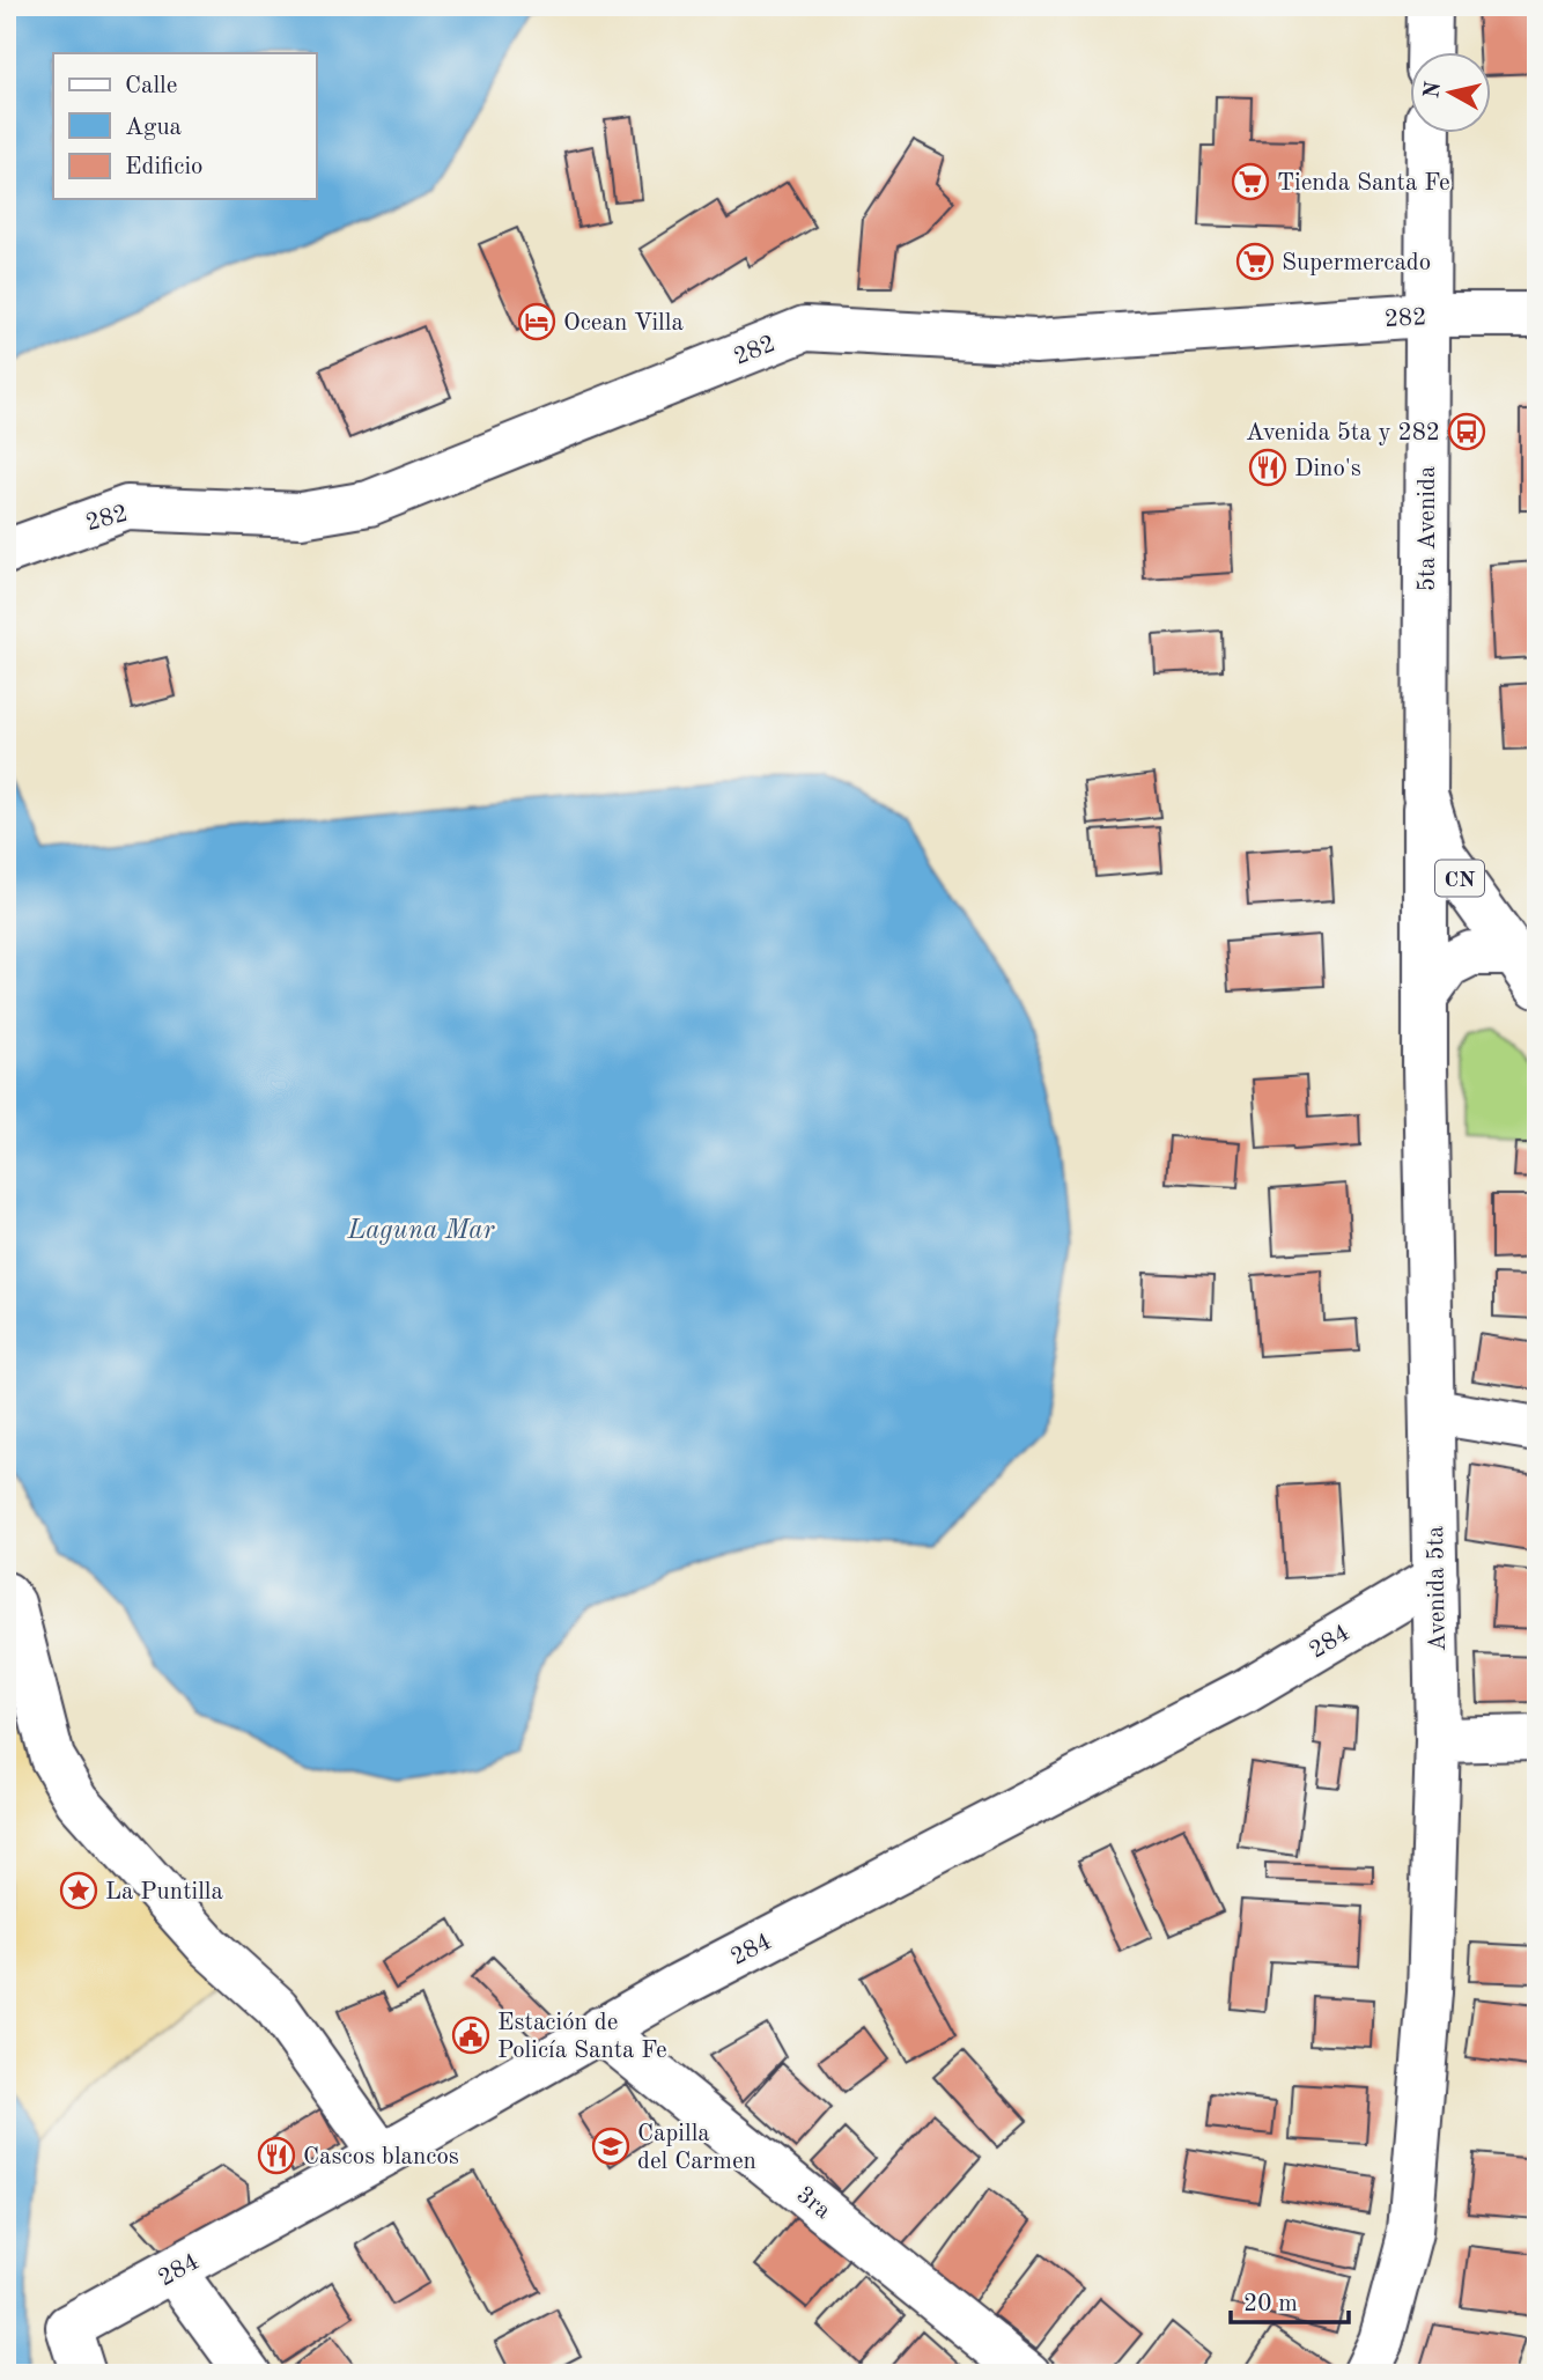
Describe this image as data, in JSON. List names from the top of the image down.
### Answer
{
  "streets": {
    "main road": [
      "282",
      "5ta Avenida",
      "CN",
      "Avenida 5ta",
      "284",
      "3ra"
    ]
  },
  "crossings": [
    ["282", "5ta Avenida"],
    ["5ta Avenida", "CN"],
    ["5ta Avenida", "Avenida 5ta"],
    ["CN", "Avenida 5ta"],
    ["Avenida 5ta", "284"],
    ["284", "3ra"]
  ],
  "water": ["Laguna Mar"],
  "places": {
    "supermarket": ["Tienda Santa Fe", "Supermercado"],
    "hotel": ["Ocean Villa"],
    "bus stop": ["Avenida 5ta y 282"],
    "restaurant": ["Dino's", "Cascos blancos"],
    "place": ["La Puntilla"],
    "public building": ["Estación de Policía Santa Fe"],
    "school or university": ["Capilla del Carmen"]
  },
  "legend": ["Calle", "Agua", "Edificio"],
  "scale_bar": "20 m",
  "north": "left"
}
